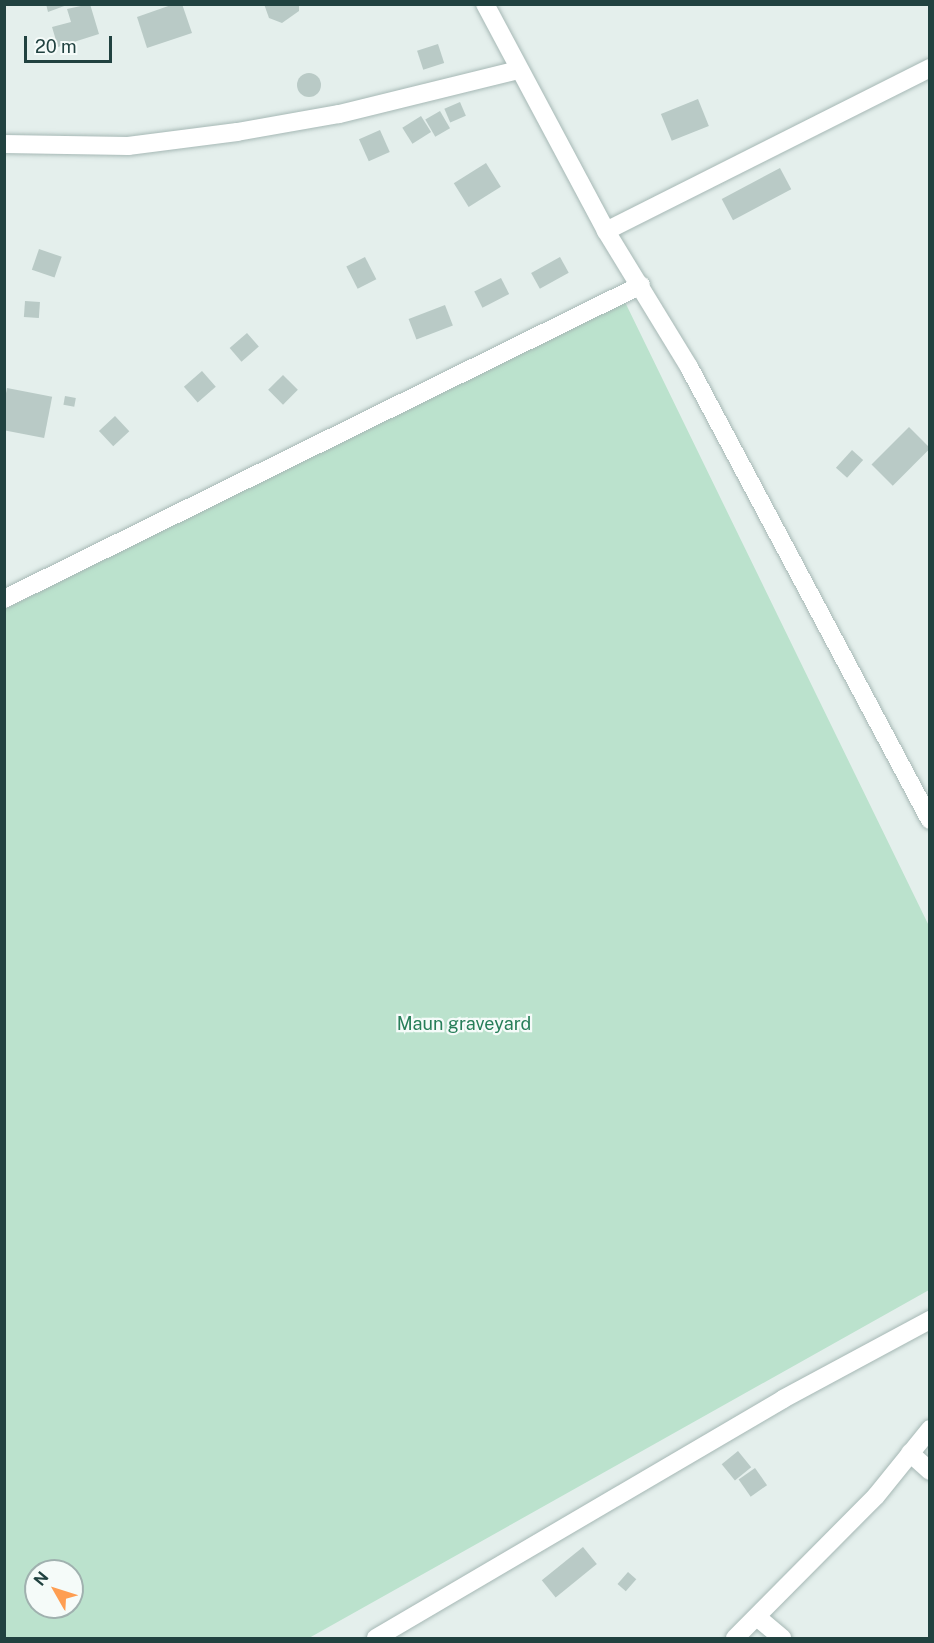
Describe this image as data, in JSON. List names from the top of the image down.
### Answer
{
  "parks": ["Maun graveyard"],
  "scale_bar": "20 m",
  "north": "top left"
}
